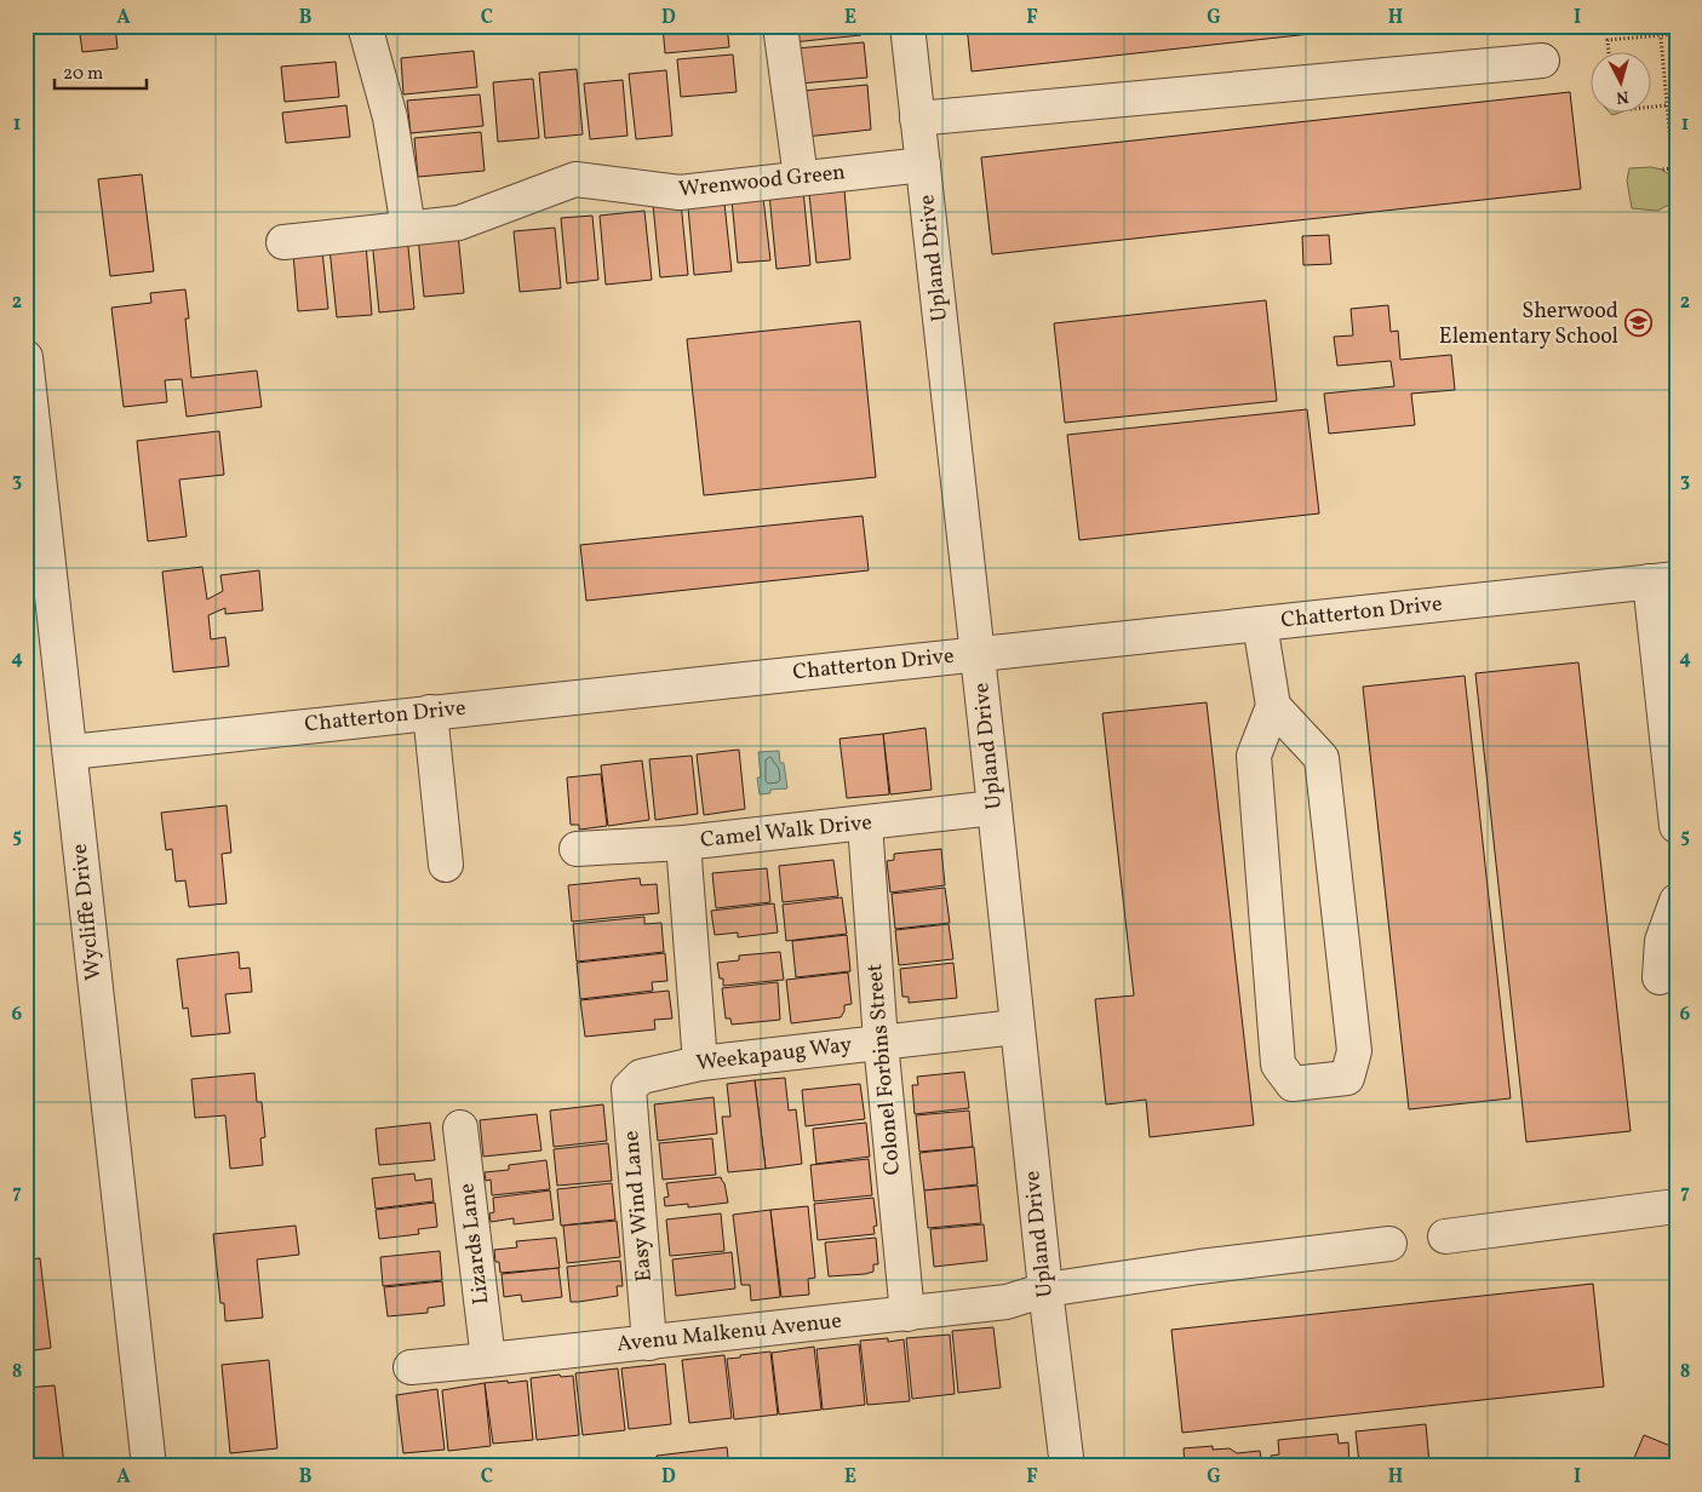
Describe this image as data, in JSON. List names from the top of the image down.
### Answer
{
  "streets": {
    "street": [
      "Wrenwood Green",
      "Upland Drive",
      "Chatterton Drive",
      "Camel Walk Drive",
      "Wycliffe Drive",
      "Weekapaug Way",
      "Colonel Forbins Street",
      "Easy Wind Lane",
      "Lizards Lane",
      "Avenu Malkenu Avenue"
    ]
  },
  "crossings": [
    ["Wrenwood Green", "Upland Drive"],
    ["Upland Drive", "Chatterton Drive"],
    ["Upland Drive", "Camel Walk Drive"],
    ["Upland Drive", "Weekapaug Way"],
    ["Upland Drive", "Avenu Malkenu Avenue"],
    ["Chatterton Drive", "Wycliffe Drive"],
    ["Camel Walk Drive", "Colonel Forbins Street"],
    ["Weekapaug Way", "Colonel Forbins Street"],
    ["Weekapaug Way", "Easy Wind Lane"],
    ["Colonel Forbins Street", "Avenu Malkenu Avenue"],
    ["Easy Wind Lane", "Avenu Malkenu Avenue"],
    ["Lizards Lane", "Avenu Malkenu Avenue"]
  ],
  "places": {
    "school or university": ["Sherwood Elementary School"]
  },
  "scale_bar": "20 m",
  "north": "bottom",
  "grid": {
    "columns": [
      "A",
      "B",
      "C",
      "D",
      "E",
      "F",
      "G",
      "H",
      "I"
    ],
    "rows": [
      "1",
      "2",
      "3",
      "4",
      "5",
      "6",
      "7",
      "8"
    ]
  }
}
